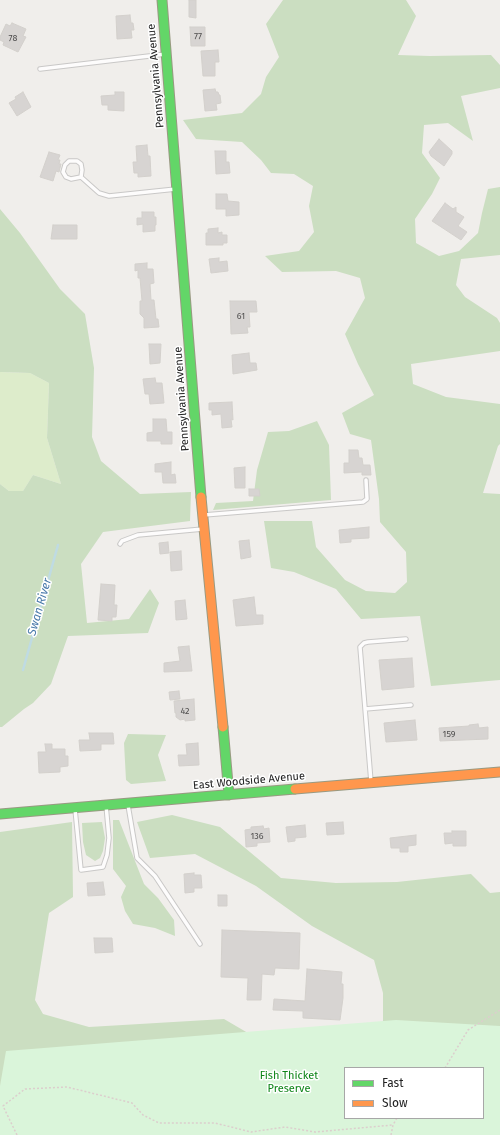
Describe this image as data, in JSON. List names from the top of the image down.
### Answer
{
  "streets": {
    "street": ["Pennsylvania Avenue", "East Woodside Avenue"]
  },
  "crossings": [
    ["Pennsylvania Avenue", "East Woodside Avenue"]
  ],
  "water": ["Swan River"],
  "parks": ["Fish Thicket Preserve"],
  "house_numbers": [
    "77",
    "78",
    "61",
    "42",
    "159",
    "136"
  ],
  "legend": ["Fast", "Slow"]
}
